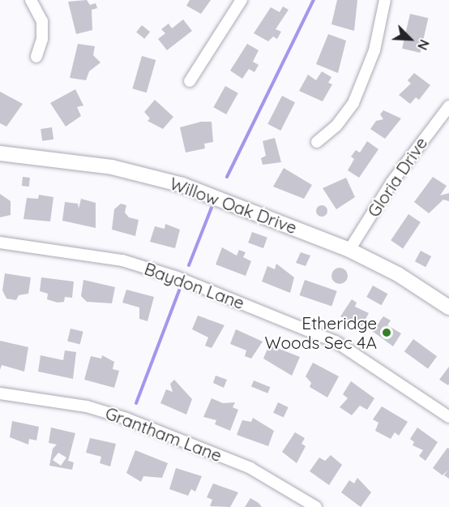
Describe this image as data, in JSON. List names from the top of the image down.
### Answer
{
  "streets": {
    "street": [
      "Gloria Drive",
      "Willow Oak Drive",
      "Baydon Lane",
      "Grantham Lane"
    ]
  },
  "crossings": [
    ["Gloria Drive", "Willow Oak Drive"]
  ],
  "places": ["Etheridge Woods Sec 4A"],
  "north": "bottom right"
}
